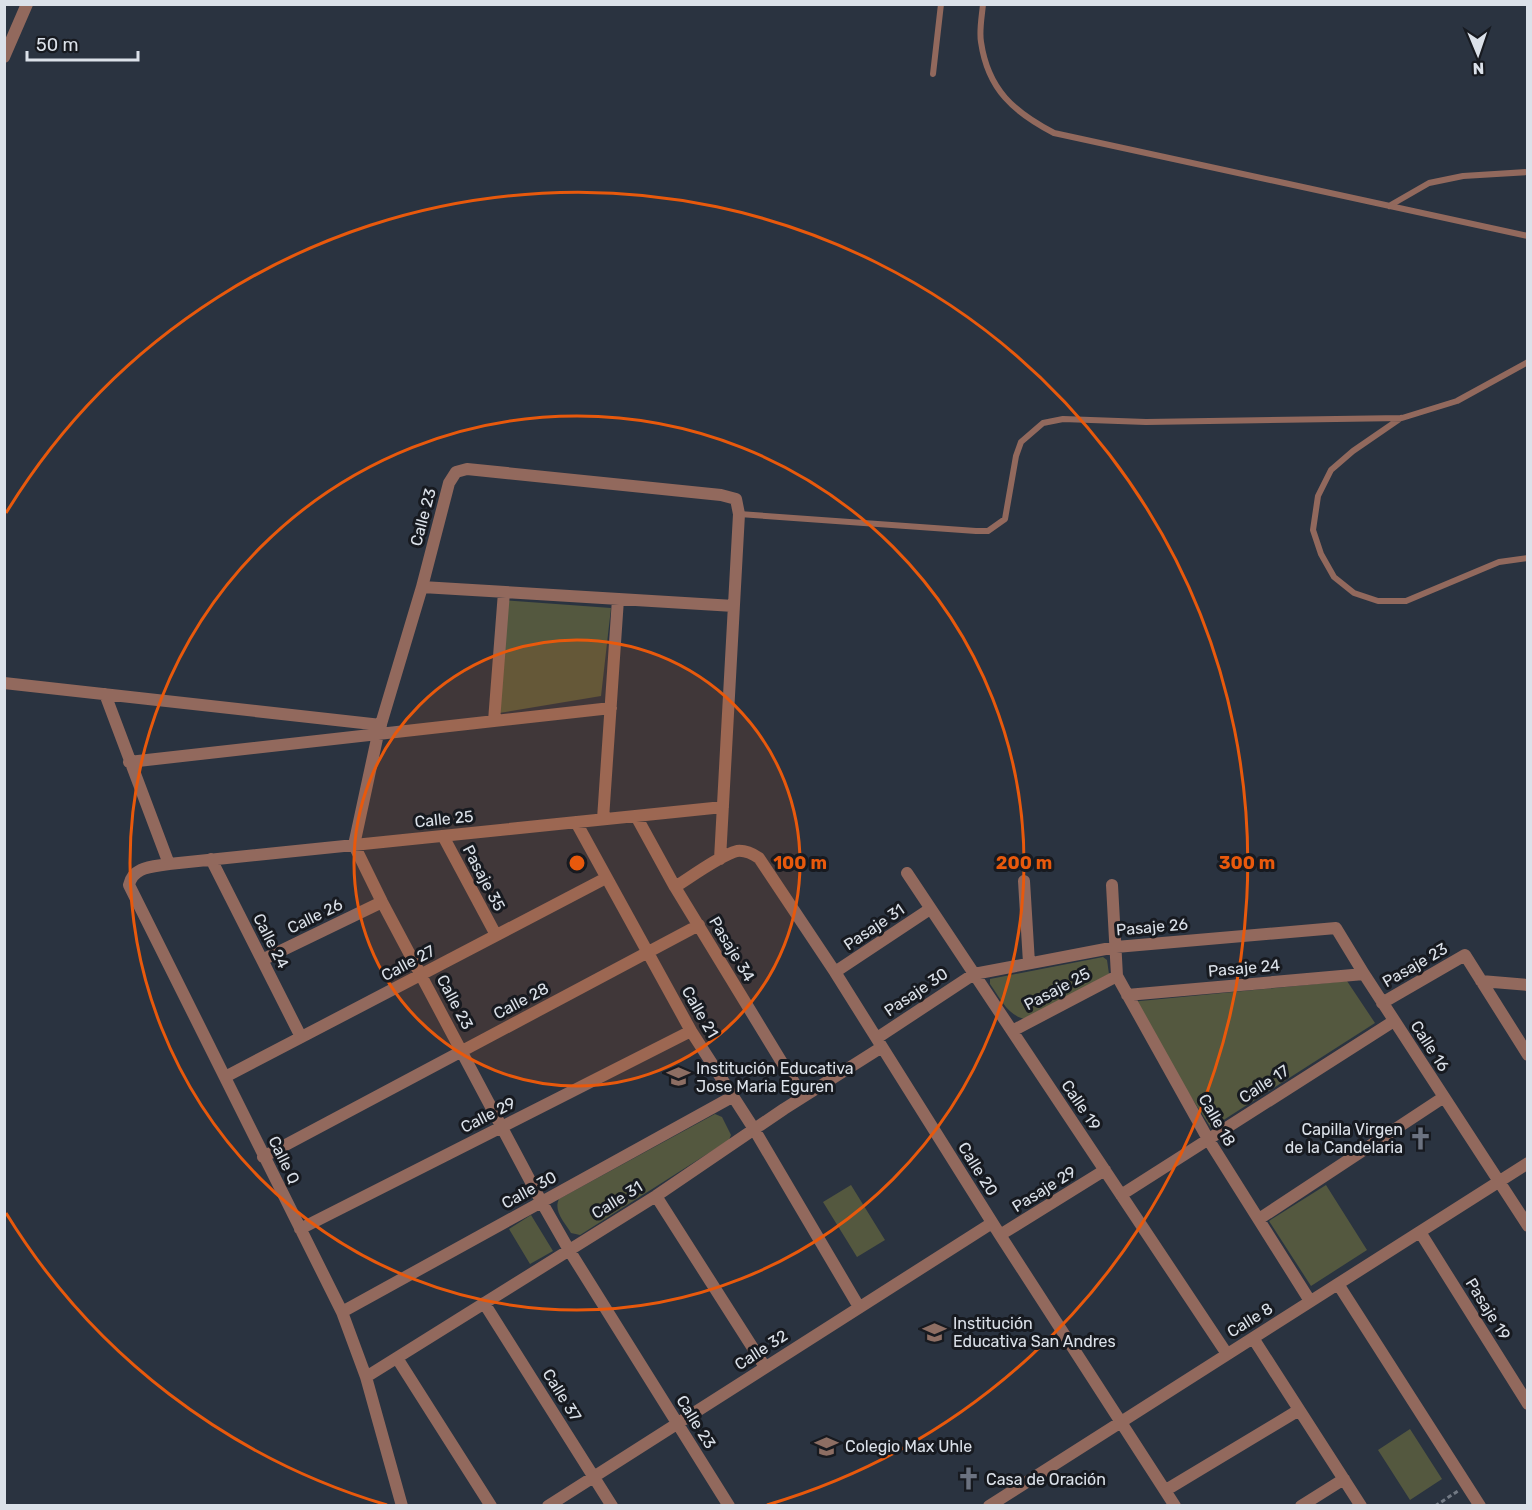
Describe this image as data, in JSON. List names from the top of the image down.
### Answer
{
  "streets": {
    "street": [
      "Calle 23",
      "Calle 25",
      "Pasaje 35",
      "Calle 26",
      "Pasaje 31",
      "Pasaje 26",
      "Calle 24",
      "Pasaje 34",
      "Calle 27",
      "Pasaje 23",
      "Pasaje 24",
      "Pasaje 25",
      "Pasaje 30",
      "Calle 28",
      "Calle 21",
      "Calle 16",
      "Calle 17",
      "Calle 19",
      "Calle 29",
      "Calle 18",
      "Calle Q",
      "Calle 20",
      "Pasaje 29",
      "Calle 30",
      "Calle 31",
      "Pasaje 19",
      "Calle 8",
      "Calle 32",
      "Calle 37"
    ]
  },
  "crossings": [
    ["Calle 23", "Calle 25"],
    ["Calle 23", "Calle 26"],
    ["Calle 23", "Calle 27"],
    ["Calle 23", "Calle 28"],
    ["Calle 23", "Calle 29"],
    ["Calle 23", "Calle 30"],
    ["Calle 23", "Calle 31"],
    ["Calle 23", "Calle 32"],
    ["Calle 25", "Pasaje 35"],
    ["Calle 25", "Calle 24"],
    ["Calle 25", "Pasaje 34"],
    ["Calle 25", "Calle 21"],
    ["Calle 25", "Calle Q"],
    ["Pasaje 35", "Calle 27"],
    ["Calle 26", "Calle 24"],
    ["Pasaje 31", "Calle 19"],
    ["Pasaje 31", "Calle 20"],
    ["Pasaje 26", "Pasaje 30"],
    ["Pasaje 26", "Calle 16"],
    ["Pasaje 26", "Calle 19"],
    ["Pasaje 26", "Calle 18"],
    ["Calle 24", "Calle 27"],
    ["Pasaje 34", "Calle 28"],
    ["Pasaje 34", "Calle 31"],
    ["Calle 27", "Calle 21"],
    ["Calle 27", "Calle Q"],
    ["Pasaje 23", "Calle 16"],
    ["Pasaje 24", "Calle 16"],
    ["Pasaje 24", "Calle 18"],
    ["Pasaje 25", "Calle 19"],
    ["Pasaje 25", "Calle 18"],
    ["Pasaje 30", "Calle 19"],
    ["Pasaje 30", "Calle 20"],
    ["Pasaje 30", "Calle 31"],
    ["Calle 28", "Calle 21"],
    ["Calle 28", "Calle Q"],
    ["Calle 21", "Calle 29"],
    ["Calle 21", "Calle 30"],
    ["Calle 21", "Calle 31"],
    ["Calle 21", "Calle 32"],
    ["Calle 16", "Calle 17"],
    ["Calle 16", "Calle 8"],
    ["Calle 17", "Calle 19"],
    ["Calle 17", "Calle 18"],
    ["Calle 19", "Pasaje 29"],
    ["Calle 19", "Calle 8"],
    ["Calle 29", "Calle Q"],
    ["Calle 18", "Calle 8"],
    ["Calle Q", "Calle 30"],
    ["Calle Q", "Calle 31"],
    ["Calle 20", "Pasaje 29"],
    ["Calle 20", "Calle 31"],
    ["Calle 20", "Calle 8"],
    ["Calle 20", "Calle 32"],
    ["Calle 31", "Calle 37"],
    ["Pasaje 19", "Calle 8"],
    ["Calle 32", "Calle 37"]
  ],
  "places": {
    "school or university": ["Institución Educativa Jose Maria Eguren", "Institución Educativa San Andres", "Colegio Max Uhle"],
    "church": ["Capilla Virgen de la Candelaria", "Casa de Oración"]
  },
  "scale_bar": "50 m",
  "north": "bottom",
  "rings": ["100 m", "200 m", "300 m"]
}
